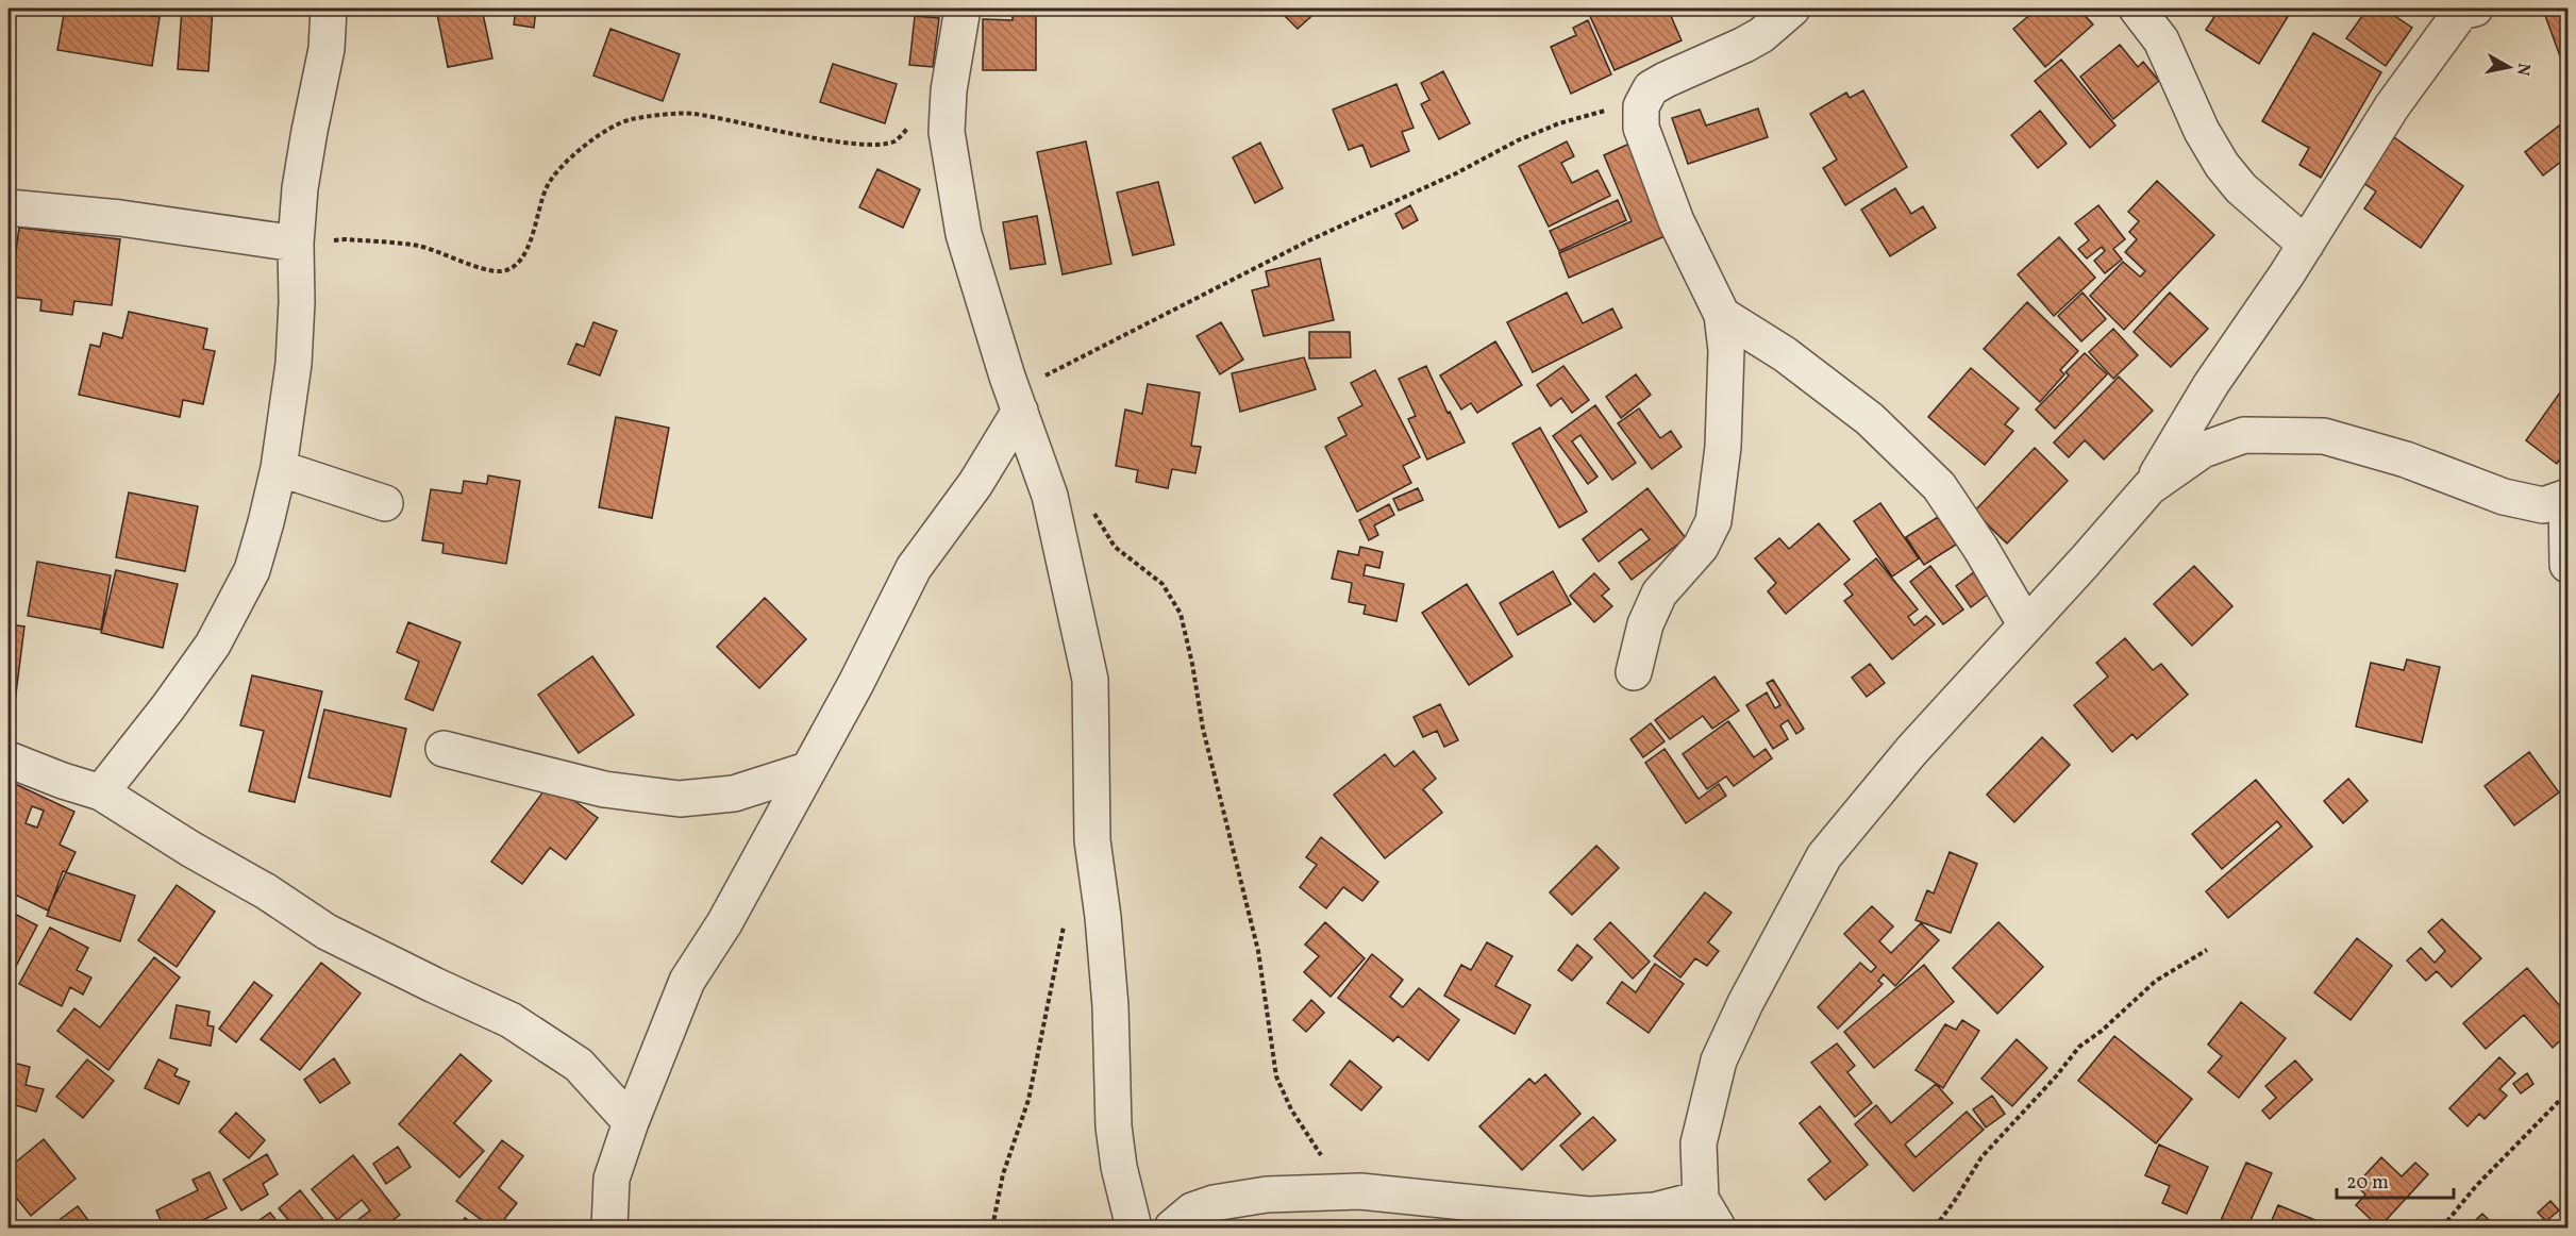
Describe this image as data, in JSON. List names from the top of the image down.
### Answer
{
  "scale_bar": "20 m",
  "north": "right"
}
